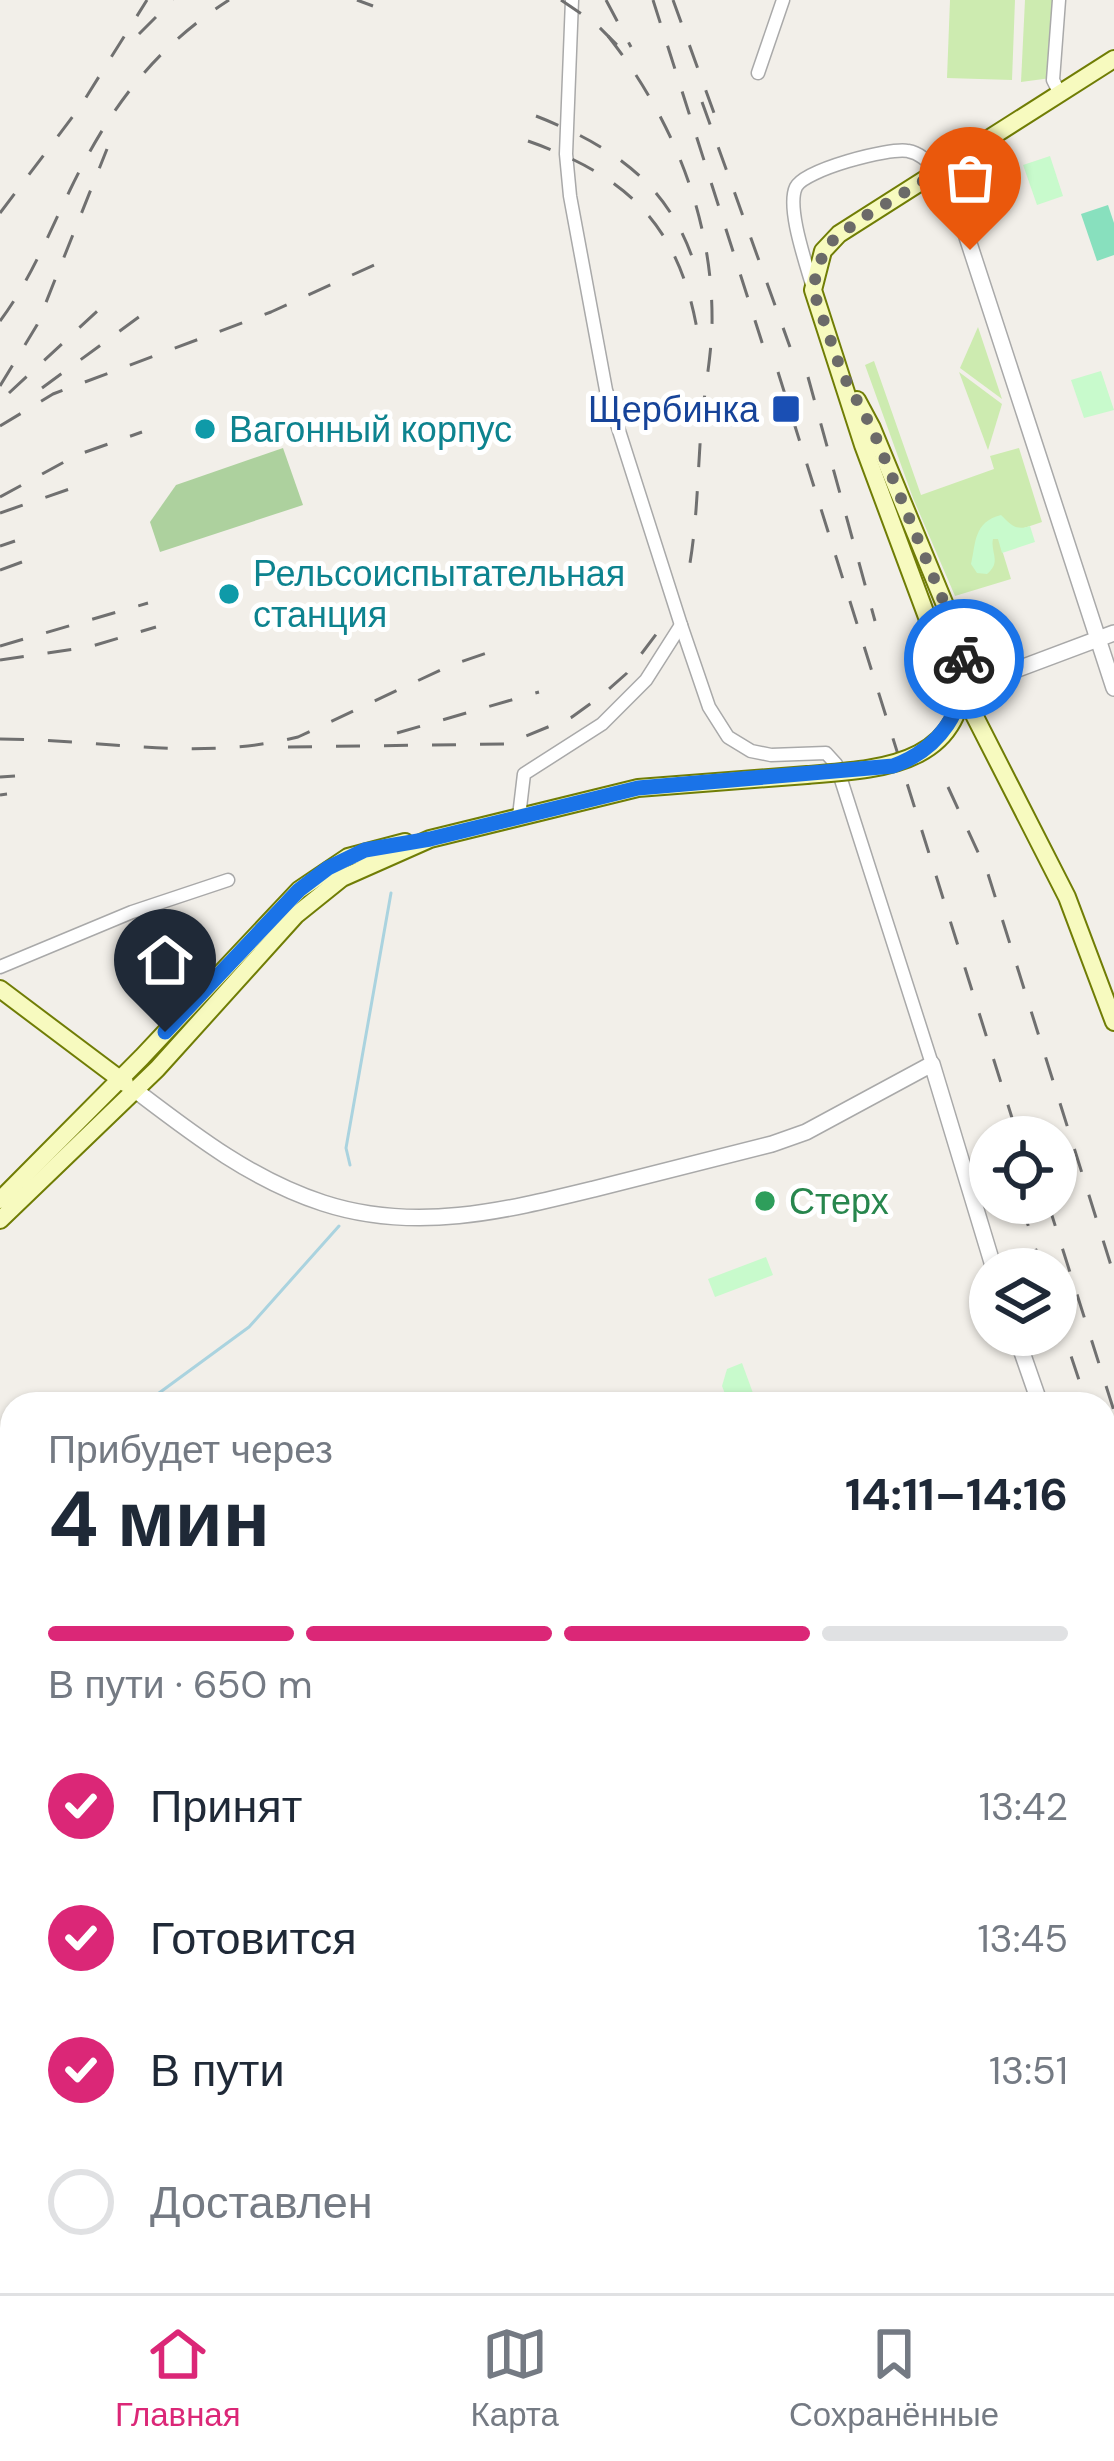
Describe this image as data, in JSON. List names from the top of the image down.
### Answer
{
  "places": {
    "transit": ["Щербинка"],
    "other": ["Вагонный корпус", "Рельсоиспытательная станция", "Стерх"]
  },
  "page": {
    "heading": ["4 мин", "Прибудет через", "14:11–14:16"],
    "bar": "В пути · 650 m",
    "list": [
      ["Принят", "13:42"],
      ["Готовится", "13:45"],
      ["В пути", "13:51"],
      "Доставлен"
    ],
    "tabs": ["Главная", "Карта", "Сохранённые"]
  }
}
